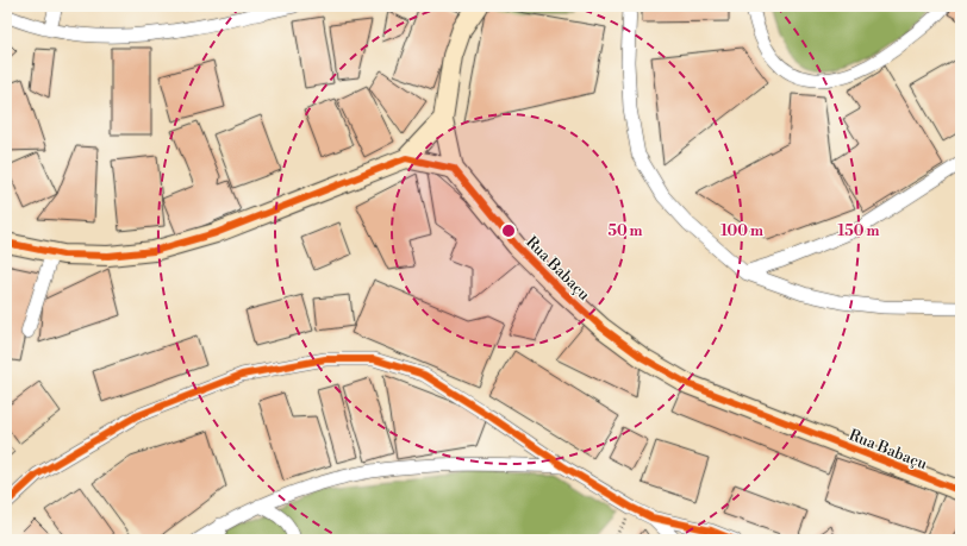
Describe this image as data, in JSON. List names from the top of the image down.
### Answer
{
  "streets": {
    "street": ["Rua Babaçu"]
  },
  "rings": ["50 m", "100 m", "150 m"]
}
